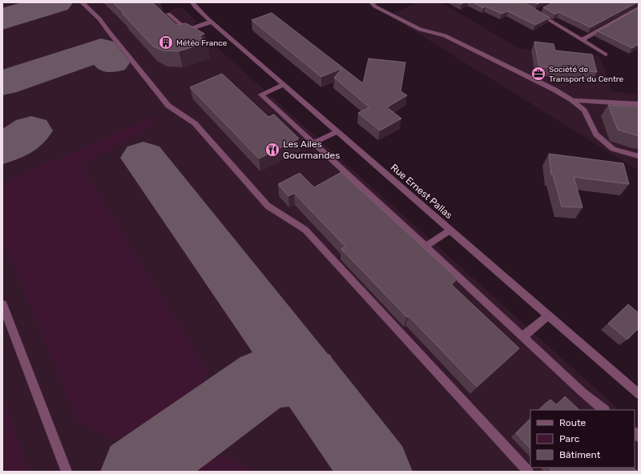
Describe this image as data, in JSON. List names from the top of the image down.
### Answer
{
  "streets": {
    "street": ["Rue Ernest Pallas"]
  },
  "places": {
    "building": ["Météo France"],
    "office": ["Société de Transport du Centre"],
    "restaurant": ["Les Ailes Gourmandes"]
  },
  "legend": ["Route", "Parc", "Bâtiment"]
}
